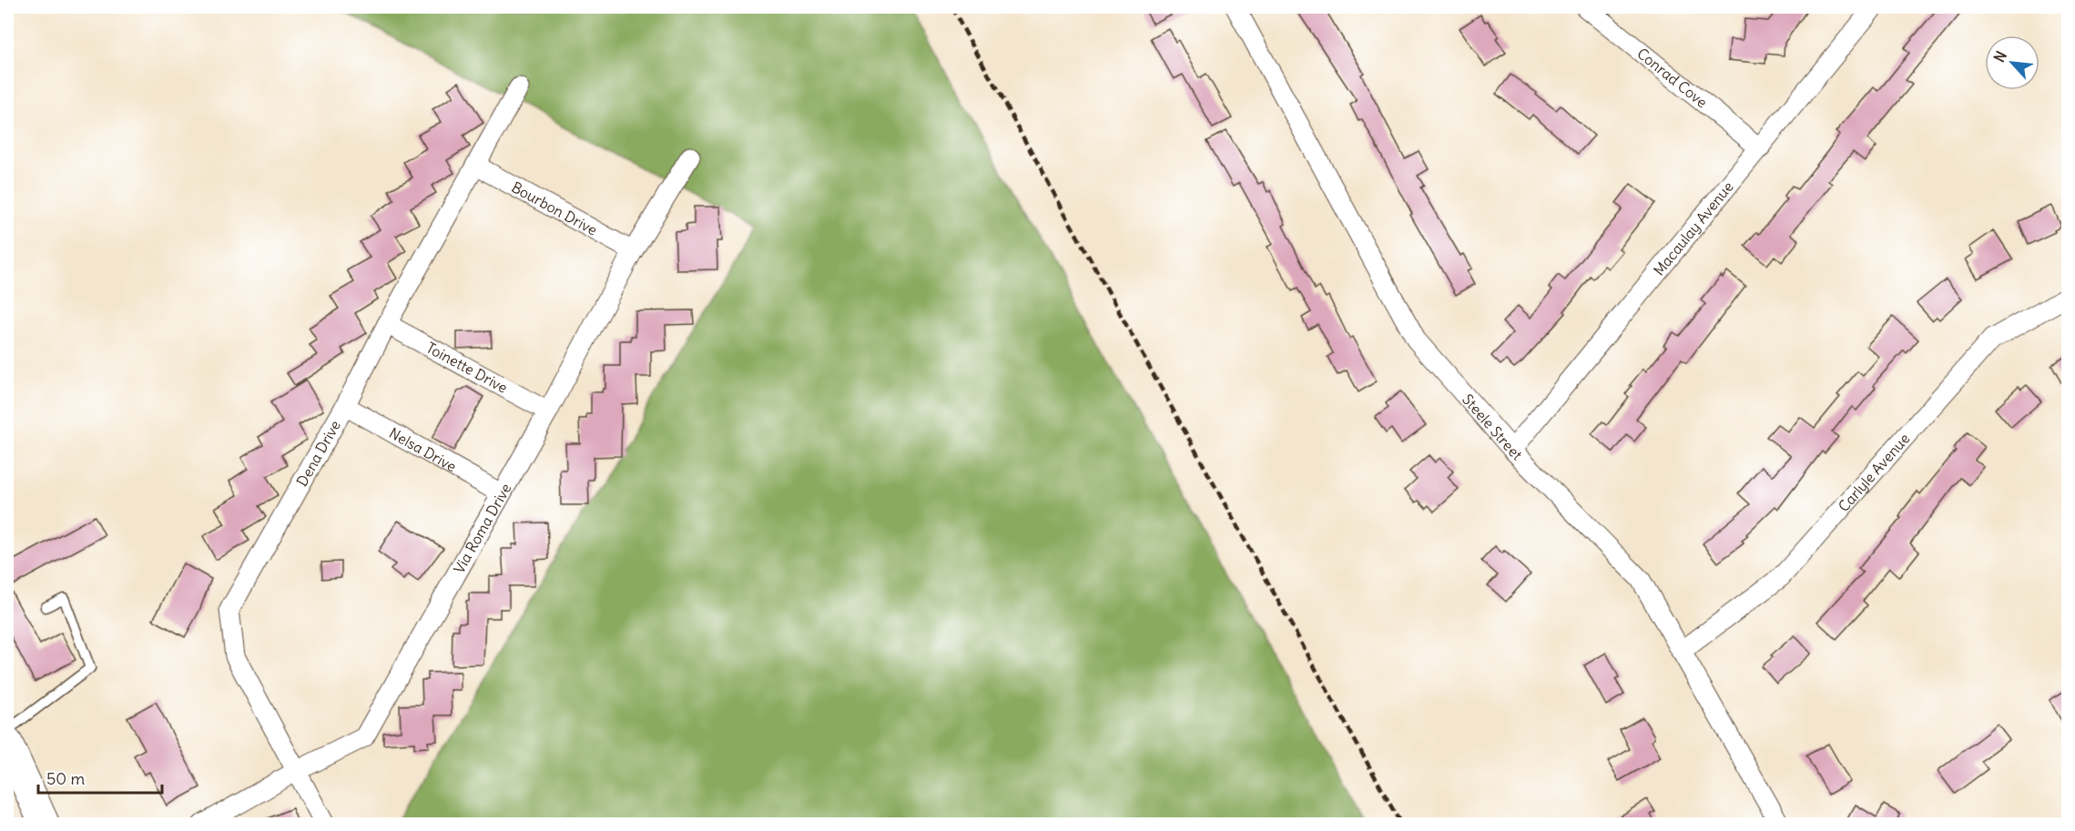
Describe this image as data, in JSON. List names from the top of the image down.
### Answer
{
  "streets": {
    "street": [
      "Conrad Cove",
      "Bourbon Drive",
      "Macaulay Avenue",
      "Toinette Drive",
      "Steele Street",
      "Nelsa Drive",
      "Dena Drive",
      "Carlyle Avenue",
      "Via Roma Drive"
    ]
  },
  "crossings": [
    ["Conrad Cove", "Macaulay Avenue"],
    ["Bourbon Drive", "Dena Drive"],
    ["Bourbon Drive", "Via Roma Drive"],
    ["Macaulay Avenue", "Steele Street"],
    ["Toinette Drive", "Dena Drive"],
    ["Toinette Drive", "Via Roma Drive"],
    ["Steele Street", "Carlyle Avenue"],
    ["Nelsa Drive", "Dena Drive"],
    ["Nelsa Drive", "Via Roma Drive"],
    ["Dena Drive", "Via Roma Drive"]
  ],
  "scale_bar": "50 m",
  "north": "top left"
}
